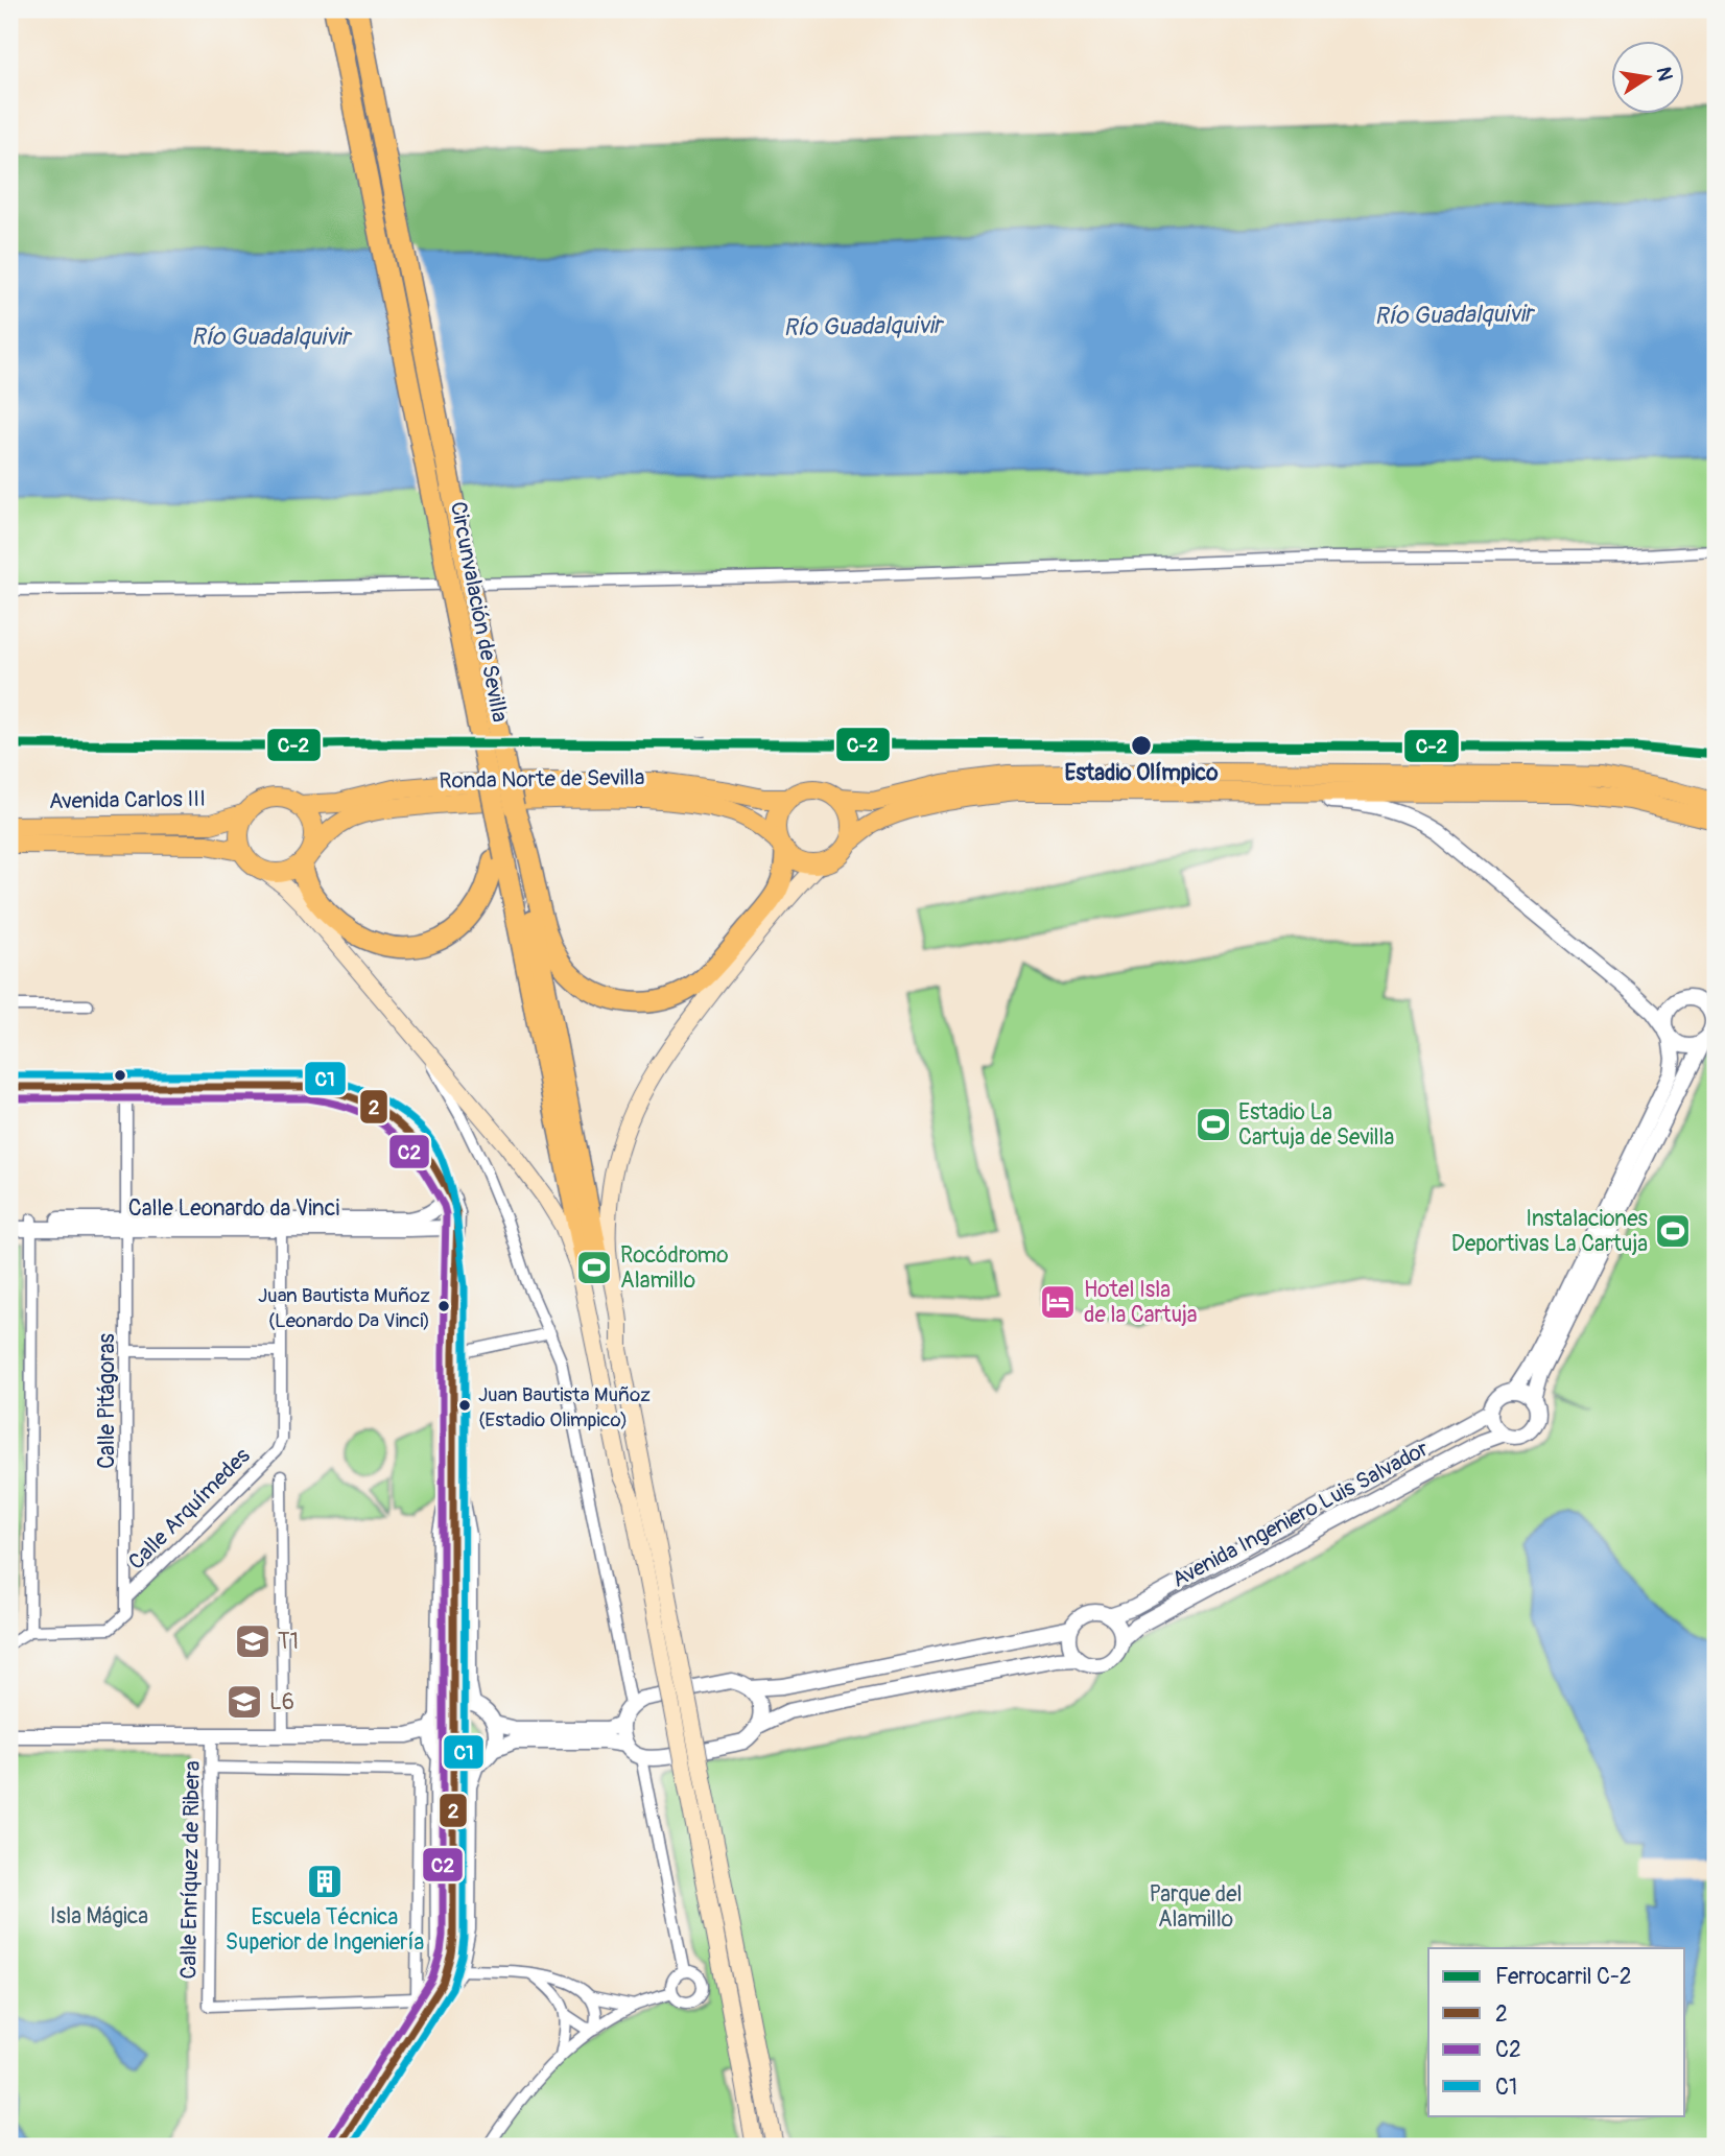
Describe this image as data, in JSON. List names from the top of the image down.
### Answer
{
  "streets": {
    "highway": ["Circunvalación de Sevilla"],
    "main road": ["Ronda Norte de Sevilla", "Avenida Carlos III"],
    "street": [
      "Calle Leonardo da Vinci",
      "Calle Pitágoras",
      "Calle Arquímedes",
      "Avenida Ingeniero Luis Salvador",
      "Calle Enríquez de Ribera"
    ]
  },
  "crossings": [
    ["Ronda Norte de Sevilla", "Avenida Carlos III"],
    ["Calle Leonardo da Vinci", "Calle Pitágoras"],
    ["Calle Pitágoras", "Calle Arquímedes"]
  ],
  "water": ["Río Guadalquivir"],
  "parks": ["Parque del Alamillo", "Isla Mágica"],
  "places": {
    "other": ["Estadio Olímpico", "Juan Bautista Muñoz (Leonardo Da Vinci)", "Juan Bautista Muñoz (Estadio Olimpico)"],
    "sports": ["Estadio La Cartuja de Sevilla", "Instalaciones Deportivas La Cartuja", "Rocódromo Alamillo"],
    "hotel": ["Hotel Isla de la Cartuja"],
    "school or university": ["T1", "L6"],
    "building": ["Escuela Técnica Superior de Ingeniería"]
  },
  "lines": [
    "rail line C-2",
    "transit line C1",
    "transit line 2",
    "transit line C2"
  ],
  "legend": [
    "Ferrocarril C-2",
    "2",
    "C2",
    "C1"
  ],
  "north": "right"
}
